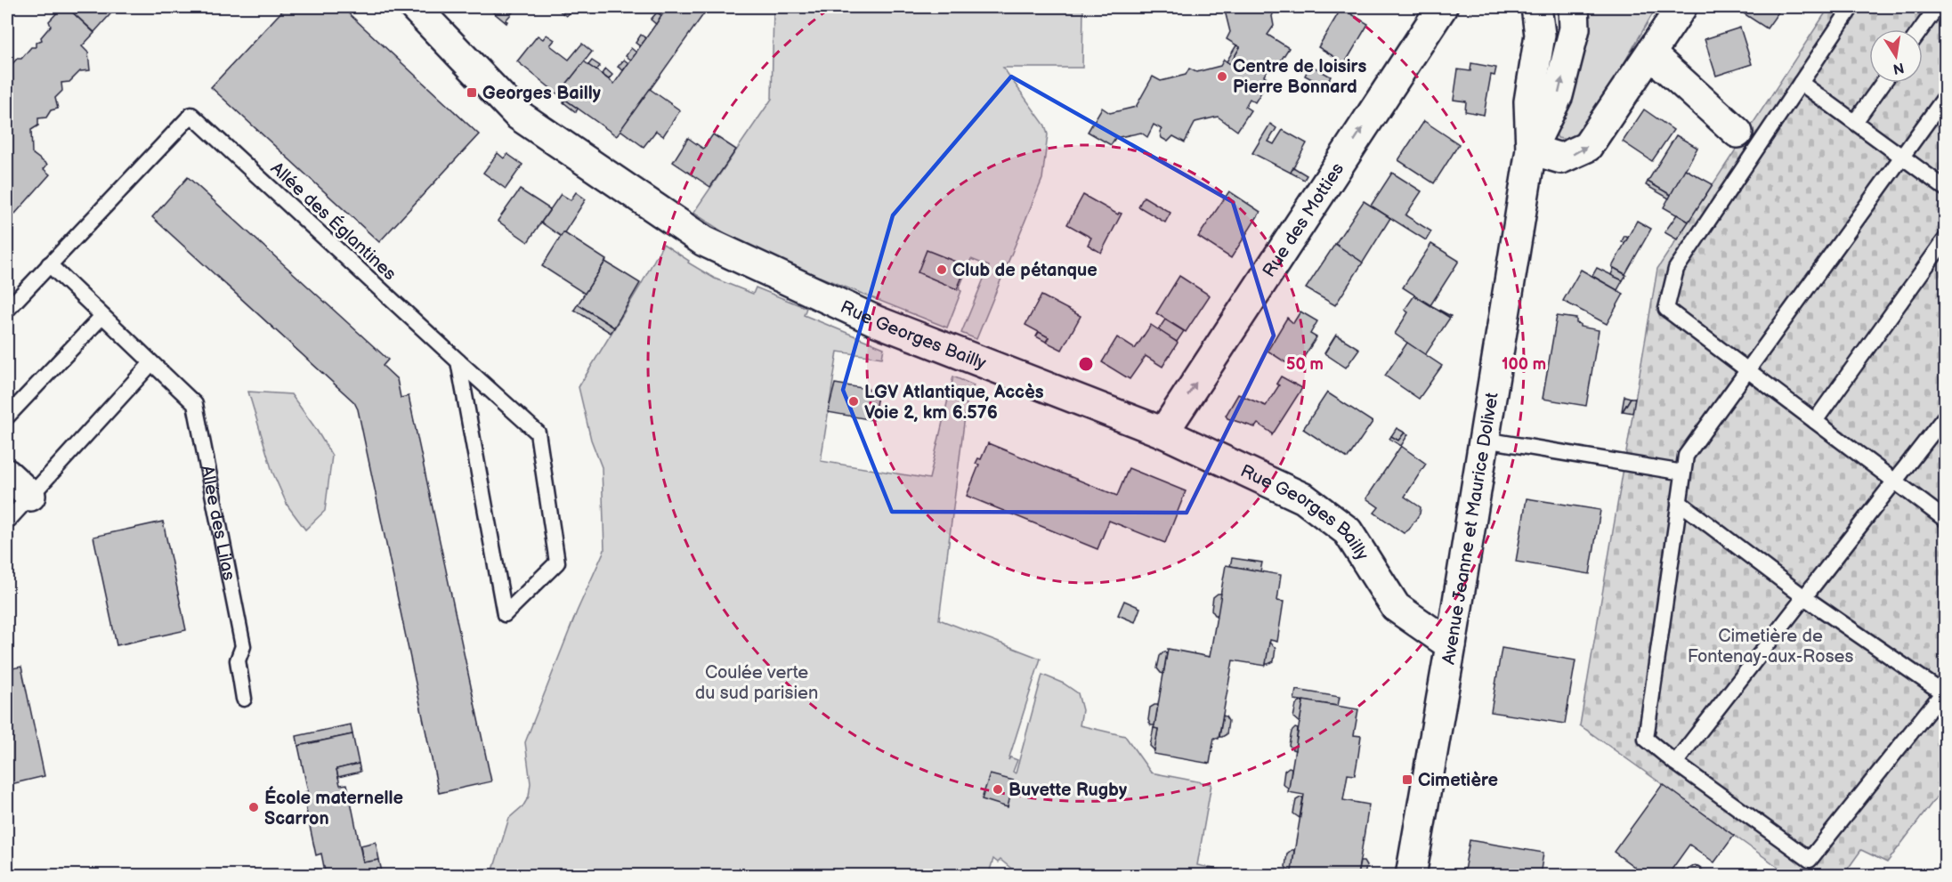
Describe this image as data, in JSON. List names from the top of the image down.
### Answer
{
  "streets": {
    "street": ["Rue des Motties", "Rue Georges Bailly", "Avenue Jeanne et Maurice Dolivet"],
    "lane": ["Allée des Églantines", "Allée des Lilas"]
  },
  "crossings": [
    ["Rue des Motties", "Rue Georges Bailly"],
    ["Allée des Églantines", "Allée des Lilas"],
    ["Rue Georges Bailly", "Avenue Jeanne et Maurice Dolivet"]
  ],
  "one_way": ["Rue des Motties"],
  "parks": ["Cimetière de Fontenay-aux-Roses", "Coulée verte du sud parisien"],
  "places": {
    "other": [
      "Centre de loisirs Pierre Bonnard",
      "Club de pétanque",
      "LGV Atlantique, Accès Voie 2, km 6.576",
      "Buvette Rugby",
      "École maternelle Scarron"
    ],
    "transit": ["Georges Bailly", "Cimetière"]
  },
  "north": "bottom",
  "rings": ["50 m", "100 m"]
}
